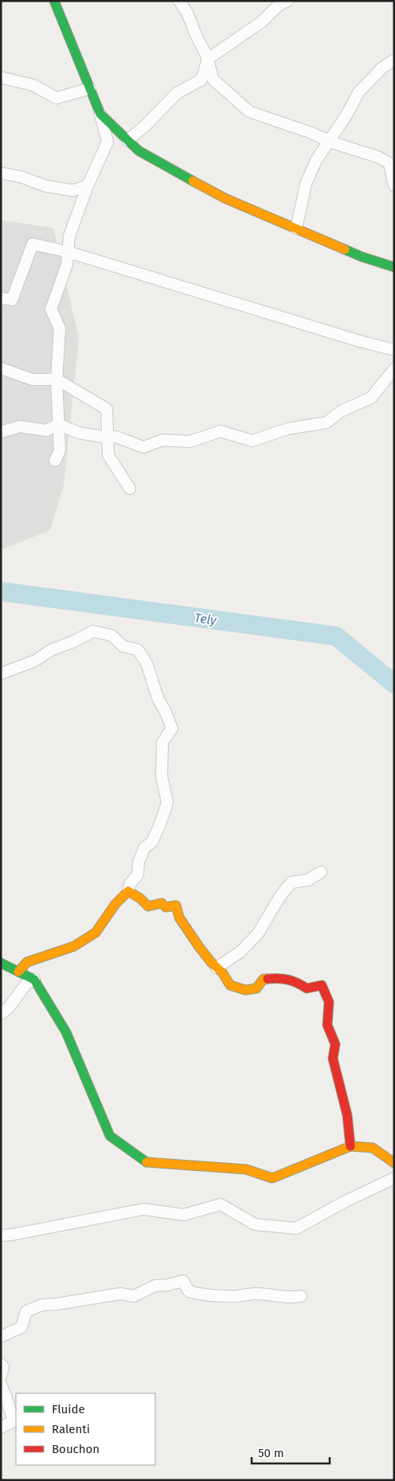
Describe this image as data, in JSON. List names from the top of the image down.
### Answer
{
  "water": ["Tely"],
  "legend": ["Fluide", "Ralenti", "Bouchon"],
  "scale_bar": "50 m"
}
